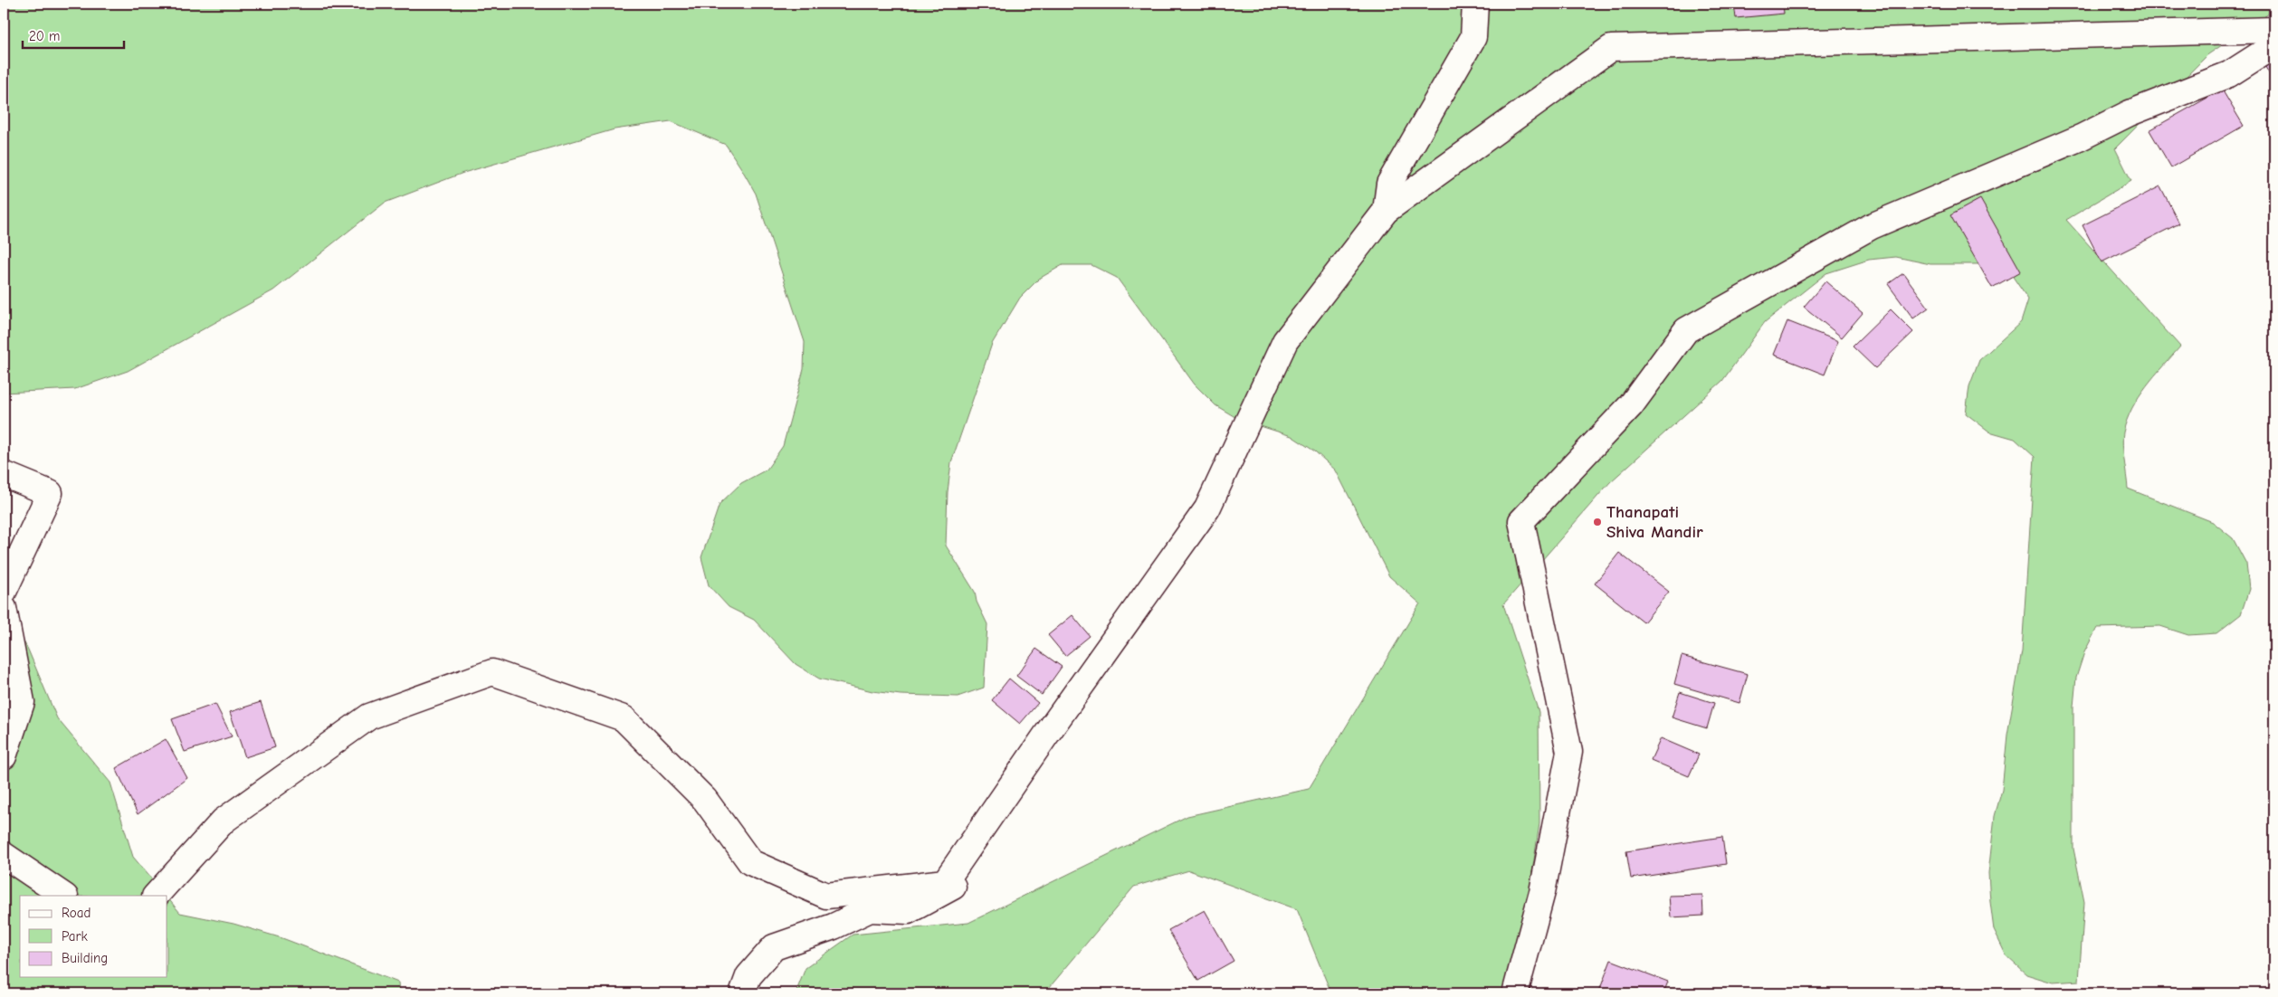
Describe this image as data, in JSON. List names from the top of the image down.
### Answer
{
  "places": ["Thanapati Shiva Mandir"],
  "legend": ["Road", "Park", "Building"],
  "scale_bar": "20 m"
}
